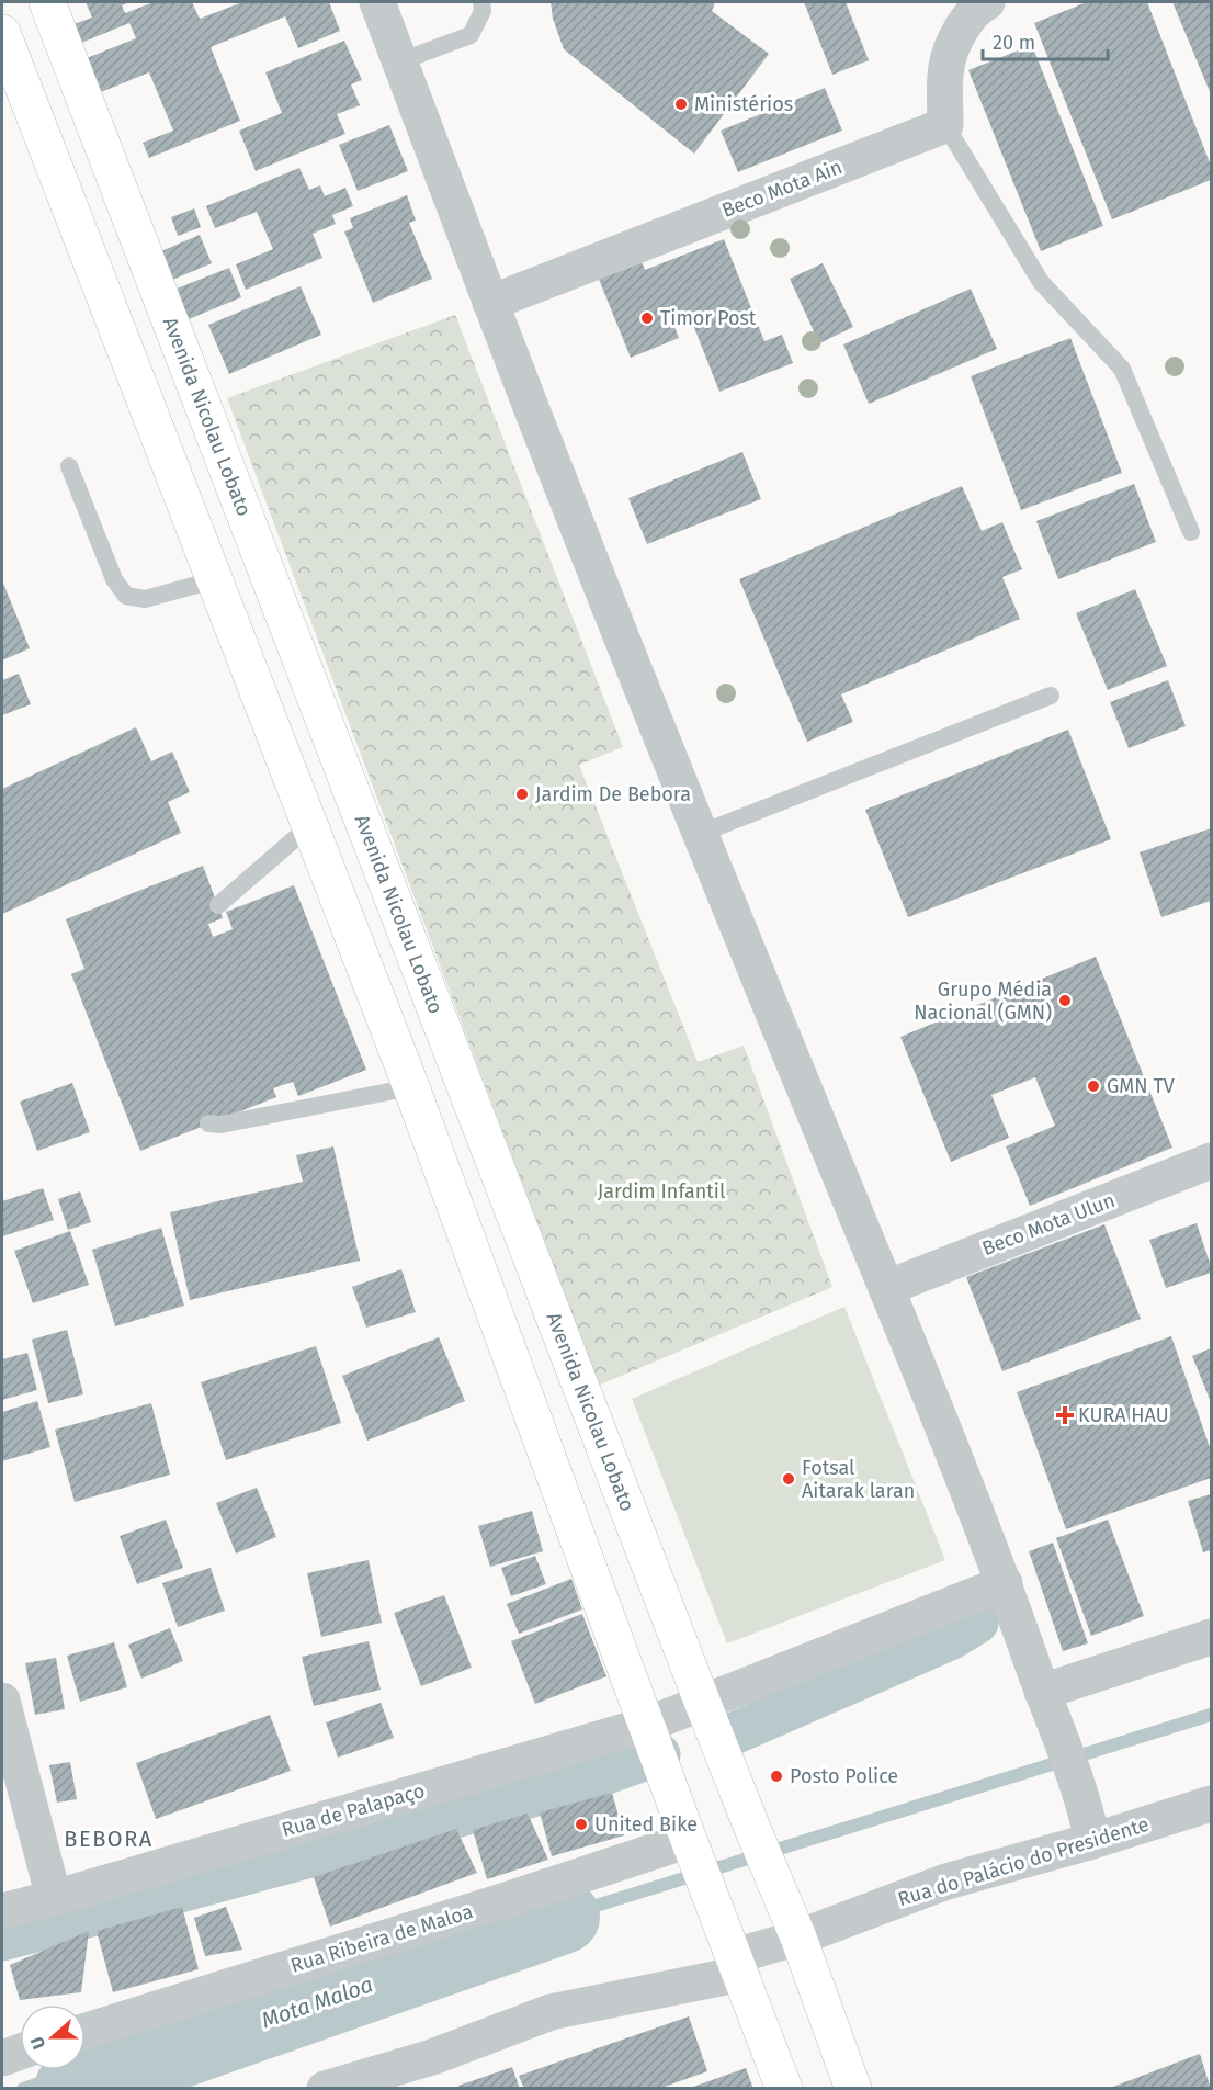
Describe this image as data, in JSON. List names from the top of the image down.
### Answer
{
  "streets": {
    "main road": ["Avenida Nicolau Lobato"],
    "street": [
      "Beco Mota Ain",
      "Beco Mota Ulun",
      "Rua de Palapaço",
      "Rua do Palácio do Presidente",
      "Rua Ribeira de Maloa"
    ]
  },
  "crossings": [
    ["Avenida Nicolau Lobato", "Rua de Palapaço"],
    ["Avenida Nicolau Lobato", "Rua do Palácio do Presidente"]
  ],
  "districts": ["BEBORA"],
  "water": ["Mota Maloa"],
  "parks": ["Jardim Infantil"],
  "places": {
    "other": [
      "Ministérios",
      "Timor Post",
      "Jardim De Bebora",
      "Grupo Média Nacional (GMN)",
      "GMN TV",
      "Fotsal Aitarak laran",
      "Posto Police",
      "United Bike"
    ],
    "health": ["KURA HAU"]
  },
  "scale_bar": "20 m",
  "north": "left"
}
